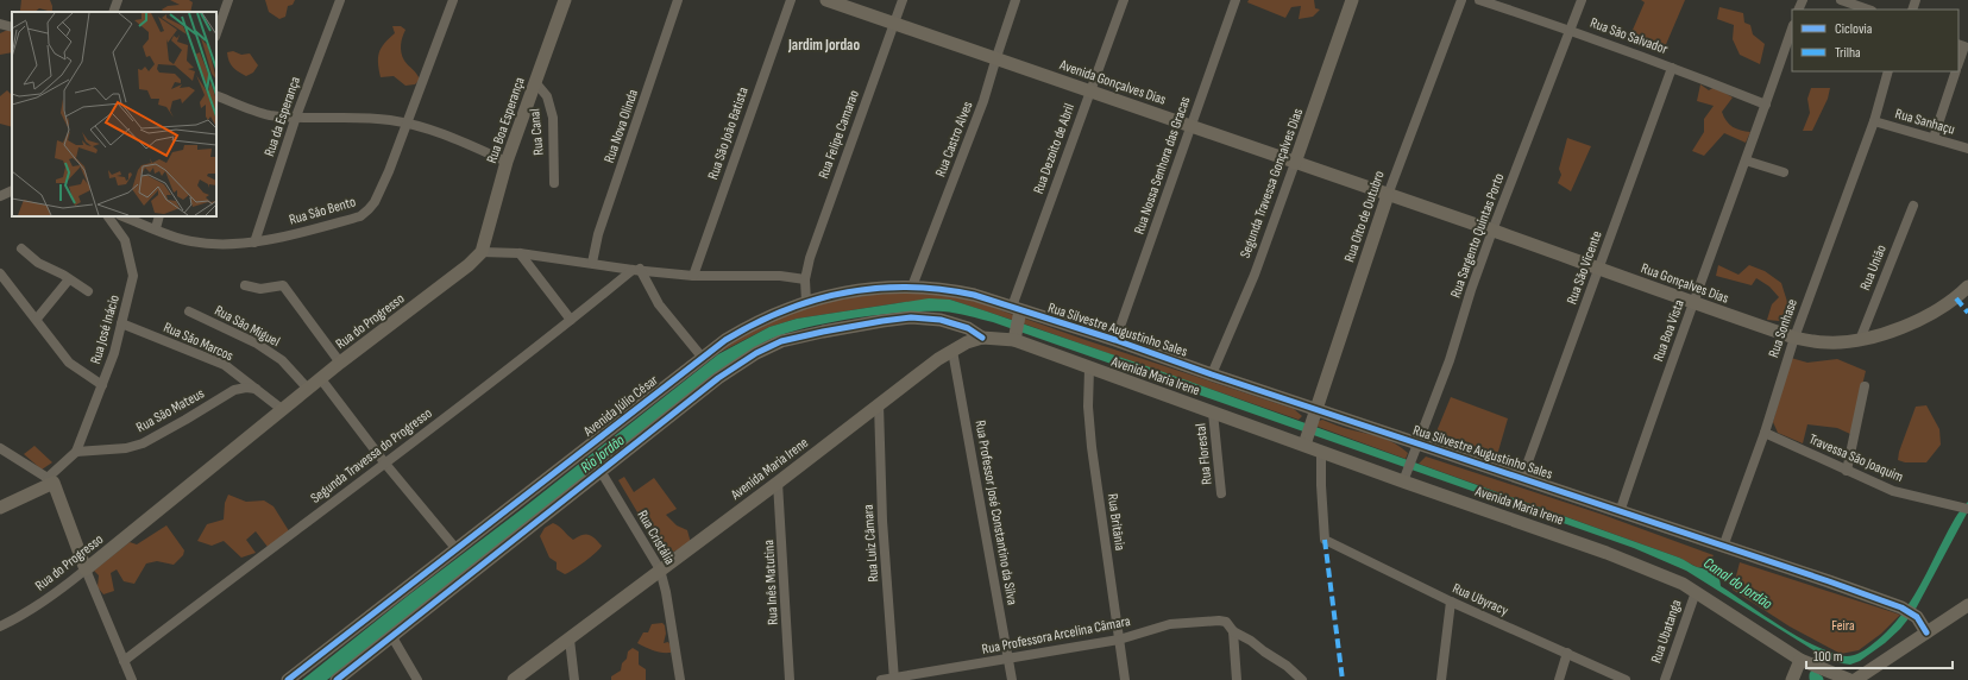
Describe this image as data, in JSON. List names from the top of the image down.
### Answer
{
  "streets": {
    "street": [
      "Rua São Salvador",
      "Avenida Gonçalves Dias",
      "Rua da Esperança",
      "Rua Boa Esperança",
      "Rua Sanhaçu",
      "Rua Nova Olinda",
      "Rua Canal",
      "Rua São João Batista",
      "Rua Felipe Camarao",
      "Rua Castro Alves",
      "Rua Dezoito de Abril",
      "Rua Nossa Senhora das Gracas",
      "Segunda Travessa Gonçalves Dias",
      "Rua São Bento",
      "Rua Oito de Outubro",
      "Rua Sargento Quintas Porto",
      "Rua São Vicente",
      "Rua União",
      "Rua Gonçalves Dias",
      "Rua do Progresso",
      "Rua São Miguel",
      "Rua Sonhase",
      "Rua José Inácio",
      "Rua Silvestre Augustinho Sales",
      "Rua Boa Vista",
      "Rua São Marcos",
      "Avenida Maria Irene",
      "Avenida Júlio César",
      "Rua São Mateus",
      "Rua Florestal",
      "Segunda Travessa do Progresso",
      "Travessa São Joaquim",
      "Rua Professor José Constantino da Silva",
      "Rua Britânia",
      "Rua Cristália",
      "Rua Luiz Câmara",
      "Rua Inês Matutina",
      "Rua Ubyracy",
      "Rua Ubatanga",
      "Rua Professora Arcelina Câmara"
    ]
  },
  "crossings": [
    ["Rua São Salvador", "Rua Sargento Quintas Porto"],
    ["Rua São Salvador", "Rua São Vicente"],
    ["Rua São Salvador", "Rua Boa Vista"],
    ["Avenida Gonçalves Dias", "Rua Felipe Camarao"],
    ["Avenida Gonçalves Dias", "Rua Castro Alves"],
    ["Avenida Gonçalves Dias", "Rua Dezoito de Abril"],
    ["Avenida Gonçalves Dias", "Rua Nossa Senhora das Gracas"],
    ["Avenida Gonçalves Dias", "Segunda Travessa Gonçalves Dias"],
    ["Avenida Gonçalves Dias", "Rua Oito de Outubro"],
    ["Avenida Gonçalves Dias", "Rua Gonçalves Dias"],
    ["Rua da Esperança", "Rua São Bento"],
    ["Rua Boa Esperança", "Rua Canal"],
    ["Rua Boa Esperança", "Rua do Progresso"],
    ["Rua Sanhaçu", "Rua Sonhase"],
    ["Rua Castro Alves", "Avenida Júlio César"],
    ["Rua Dezoito de Abril", "Rua Silvestre Augustinho Sales"],
    ["Rua Dezoito de Abril", "Avenida Júlio César"],
    ["Rua Nossa Senhora das Gracas", "Rua Silvestre Augustinho Sales"],
    ["Segunda Travessa Gonçalves Dias", "Rua Silvestre Augustinho Sales"],
    ["Rua Oito de Outubro", "Rua Gonçalves Dias"],
    ["Rua Oito de Outubro", "Rua Silvestre Augustinho Sales"],
    ["Rua Oito de Outubro", "Avenida Maria Irene"],
    ["Rua Sargento Quintas Porto", "Rua Gonçalves Dias"],
    ["Rua Sargento Quintas Porto", "Rua Silvestre Augustinho Sales"],
    ["Rua Sargento Quintas Porto", "Avenida Maria Irene"],
    ["Rua São Vicente", "Rua Gonçalves Dias"],
    ["Rua São Vicente", "Rua Silvestre Augustinho Sales"],
    ["Rua União", "Rua Gonçalves Dias"],
    ["Rua Gonçalves Dias", "Rua Sonhase"],
    ["Rua Gonçalves Dias", "Rua Boa Vista"],
    ["Rua do Progresso", "Rua São Miguel"],
    ["Rua do Progresso", "Rua São Marcos"],
    ["Rua Sonhase", "Rua Silvestre Augustinho Sales"],
    ["Rua Sonhase", "Travessa São Joaquim"],
    ["Rua José Inácio", "Rua São Marcos"],
    ["Rua José Inácio", "Rua São Mateus"],
    ["Rua Silvestre Augustinho Sales", "Rua Boa Vista"],
    ["Rua Silvestre Augustinho Sales", "Avenida Júlio César"],
    ["Rua São Marcos", "Rua São Mateus"],
    ["Avenida Maria Irene", "Rua Florestal"],
    ["Avenida Maria Irene", "Rua Professor José Constantino da Silva"],
    ["Avenida Maria Irene", "Rua Britânia"],
    ["Avenida Maria Irene", "Rua Cristália"],
    ["Avenida Maria Irene", "Rua Luiz Câmara"],
    ["Avenida Maria Irene", "Rua Inês Matutina"],
    ["Avenida Maria Irene", "Rua Ubyracy"],
    ["Avenida Maria Irene", "Rua Ubatanga"],
    ["Rua Professor José Constantino da Silva", "Rua Professora Arcelina Câmara"],
    ["Rua Britânia", "Rua Professora Arcelina Câmara"],
    ["Rua Luiz Câmara", "Rua Professora Arcelina Câmara"]
  ],
  "districts": ["Jardim Jordao"],
  "water": ["Rio Jordão", "Canal do Jordão"],
  "parks": ["Feira"],
  "legend": ["Ciclovia", "Trilha"],
  "scale_bar": "100 m"
}
